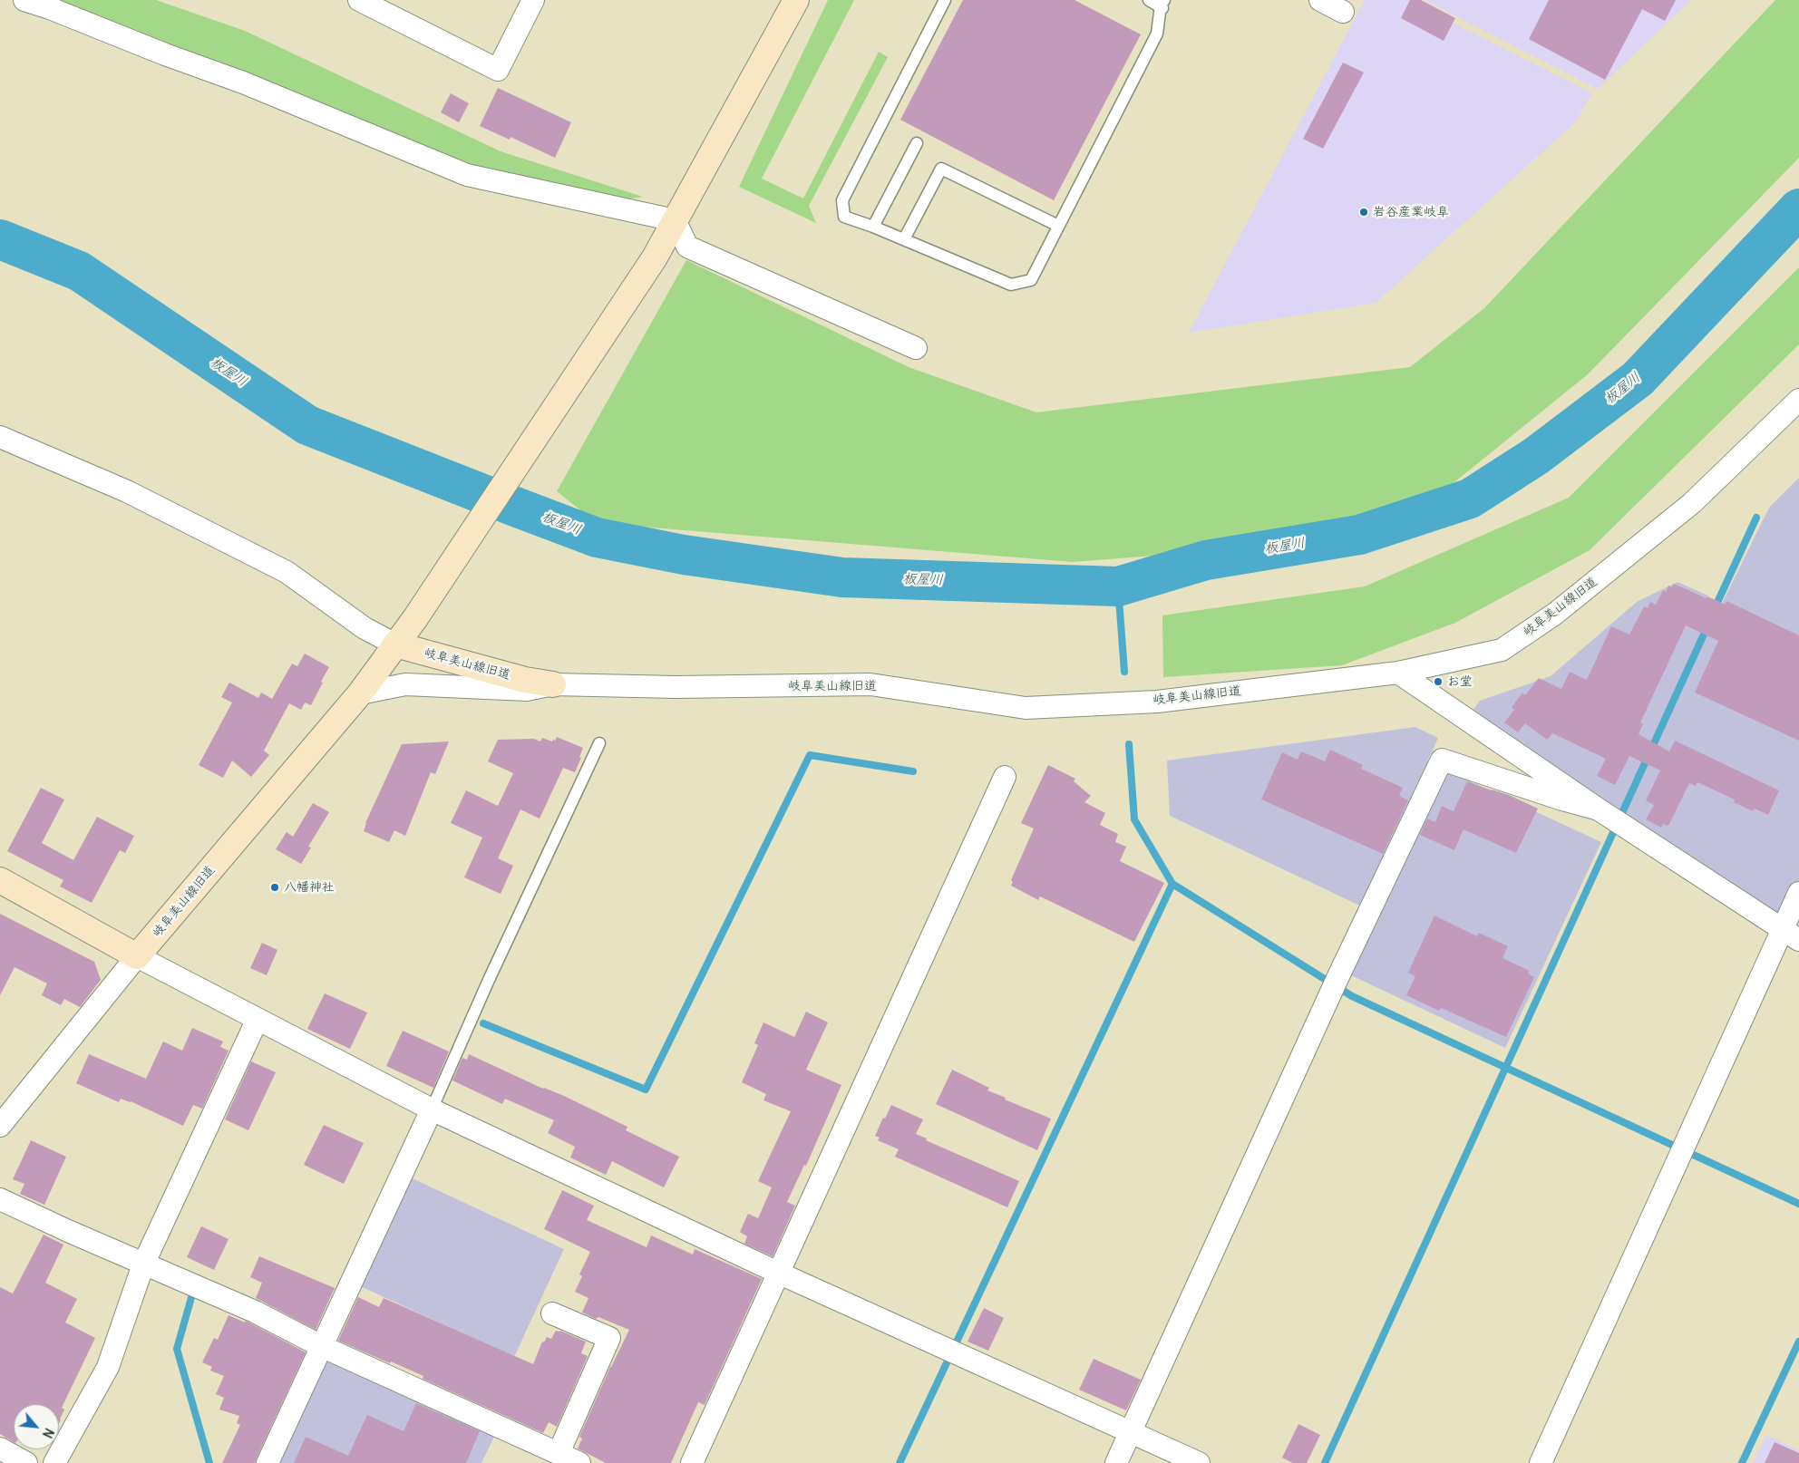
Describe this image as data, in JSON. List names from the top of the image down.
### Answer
{
  "streets": {
    "street": ["岐阜美山線旧道"]
  },
  "water": ["板屋川"],
  "places": ["岩谷産業岐阜", "お堂", "八幡神社"],
  "north": "bottom right"
}
